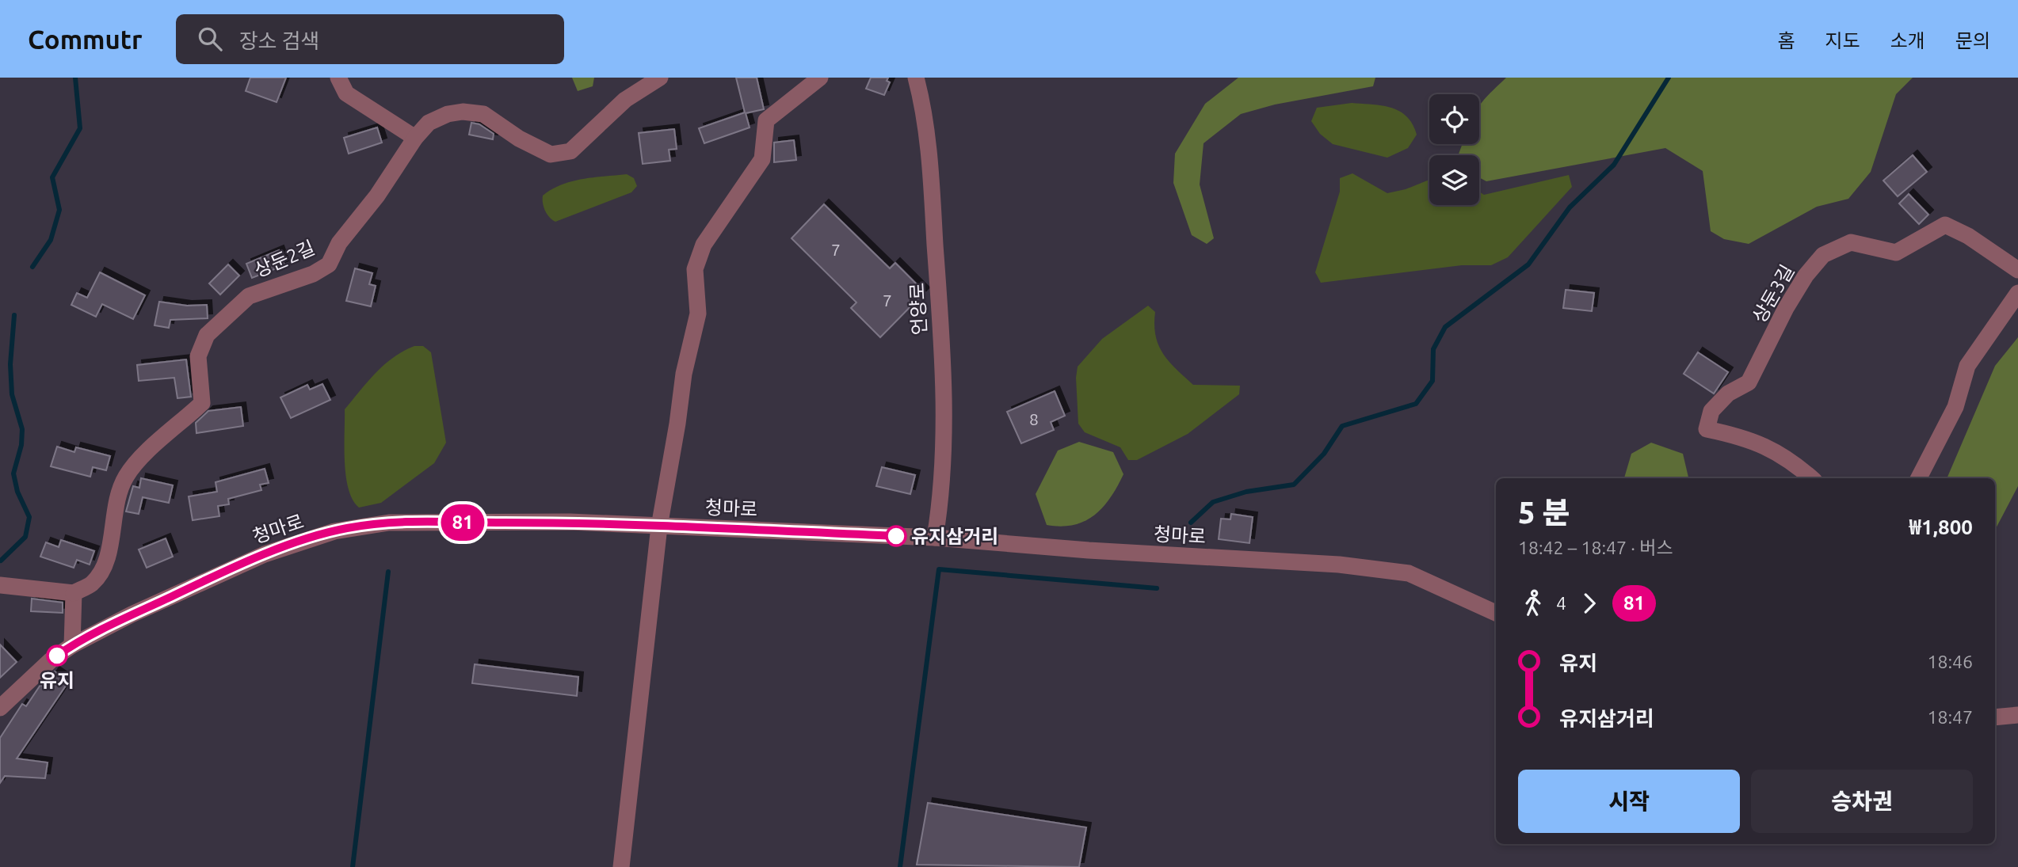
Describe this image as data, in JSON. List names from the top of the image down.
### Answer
{
  "streets": {
    "street": [
      "상둔2길",
      "상둔3길",
      "언양로",
      "청마로"
    ]
  },
  "crossings": [
    ["언양로", "청마로"]
  ],
  "places": ["유지삼거리", "유지"],
  "lines": ["bus line 81"],
  "house_numbers": ["7", "7", "8"],
  "page": {
    "header": "Commutr",
    "search": "장소 검색",
    "nav": [
      "홈",
      "지도",
      "소개",
      "문의"
    ],
    "on_map": "81",
    "heading": ["5 분", "18:42 – 18:47 · 버스", "₩1,800"],
    "legs": ["4", "81"],
    "list": [
      {
        "name": "유지",
        "value": "18:46"
      },
      {
        "name": "유지삼거리",
        "value": "18:47"
      }
    ],
    "buttons": ["시작", "승차권"]
  }
}
